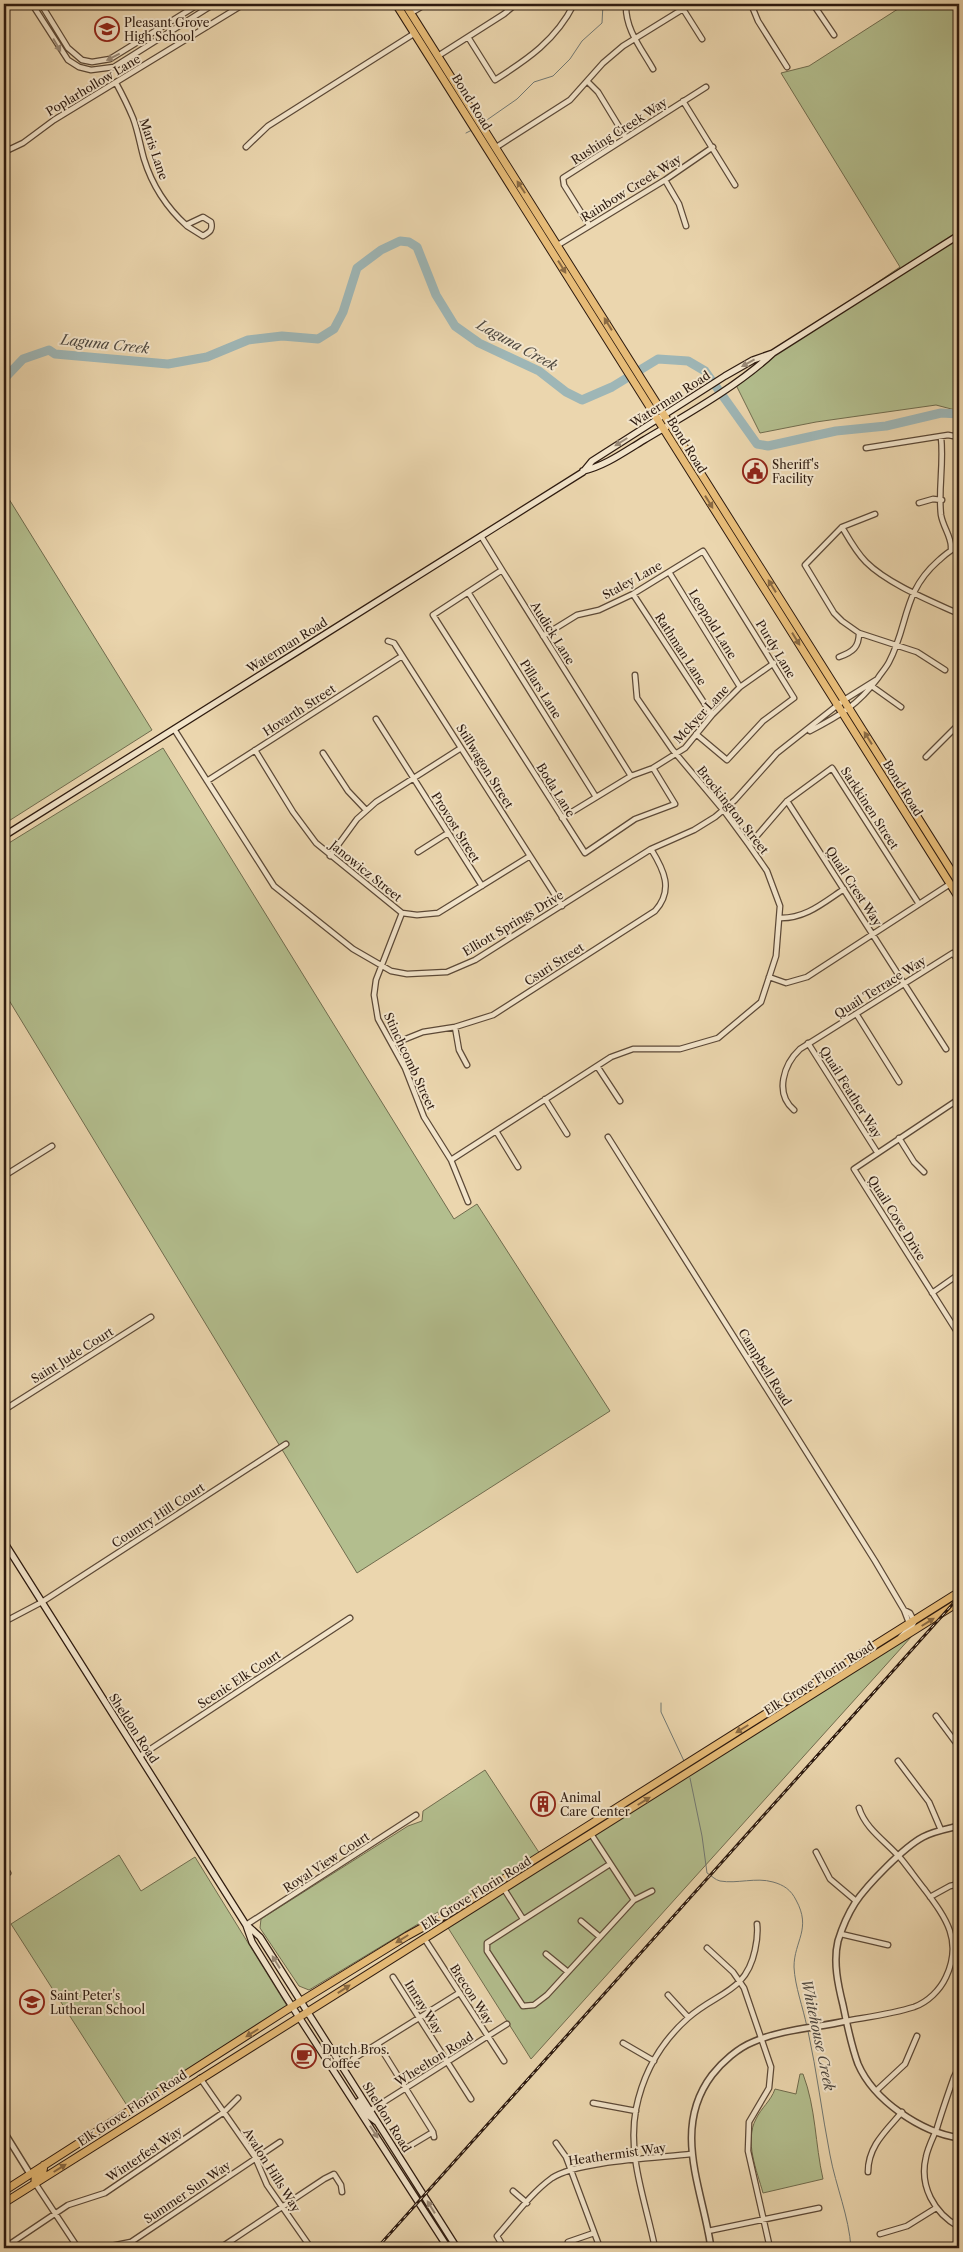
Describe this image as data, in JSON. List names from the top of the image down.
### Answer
{
  "streets": {
    "main road": [
      "Bond Road",
      "Waterman Road",
      "Elk Grove Florin Road",
      "Sheldon Road"
    ],
    "street": [
      "Poplarhollow Lane",
      "Rushing Creek Way",
      "Maris Lane",
      "Rainbow Creek Way",
      "Staley Lane",
      "Leopold Lane",
      "Audick Lane",
      "Rathman Lane",
      "Purdy Lane",
      "Pillars Lane",
      "Hovarth Street",
      "Mckyer Lane",
      "Stillwagon Street",
      "Boda Lane",
      "Sarkkinen Street",
      "Brockington Street",
      "Provost Street",
      "Janowicz Street",
      "Quail Crest Way",
      "Elliott Springs Drive",
      "Csuri Street",
      "Quail Terrace Way",
      "Stinchcomb Street",
      "Quail Feather Way",
      "Quail Cove Drive",
      "Saint Jude Court",
      "Campbell Road",
      "Country Hill Court",
      "Scenic Elk Court",
      "Royal View Court",
      "Brecon Way",
      "Imray Way",
      "Wheelton Road",
      "Winterfest Way",
      "Heathermist Way",
      "Avalon Hills Way",
      "Summer Sun Way"
    ]
  },
  "crossings": [
    ["Poplarhollow Lane", "Maris Lane"],
    ["Bond Road", "Rainbow Creek Way"],
    ["Bond Road", "Waterman Road"],
    ["Rushing Creek Way", "Rainbow Creek Way"],
    ["Waterman Road", "Audick Lane"],
    ["Waterman Road", "Elliott Springs Drive"],
    ["Staley Lane", "Leopold Lane"],
    ["Staley Lane", "Audick Lane"],
    ["Staley Lane", "Rathman Lane"],
    ["Staley Lane", "Purdy Lane"],
    ["Leopold Lane", "Mckyer Lane"],
    ["Audick Lane", "Mckyer Lane"],
    ["Rathman Lane", "Mckyer Lane"],
    ["Purdy Lane", "Mckyer Lane"],
    ["Pillars Lane", "Mckyer Lane"],
    ["Pillars Lane", "Boda Lane"],
    ["Hovarth Street", "Stillwagon Street"],
    ["Hovarth Street", "Janowicz Street"],
    ["Hovarth Street", "Elliott Springs Drive"],
    ["Mckyer Lane", "Boda Lane"],
    ["Mckyer Lane", "Brockington Street"],
    ["Stillwagon Street", "Janowicz Street"],
    ["Stillwagon Street", "Elliott Springs Drive"],
    ["Sarkkinen Street", "Brockington Street"],
    ["Sarkkinen Street", "Quail Crest Way"],
    ["Brockington Street", "Elliott Springs Drive"],
    ["Brockington Street", "Stinchcomb Street"],
    ["Provost Street", "Janowicz Street"],
    ["Janowicz Street", "Stinchcomb Street"],
    ["Quail Crest Way", "Quail Terrace Way"],
    ["Elliott Springs Drive", "Csuri Street"],
    ["Elliott Springs Drive", "Stinchcomb Street"],
    ["Csuri Street", "Stinchcomb Street"],
    ["Quail Terrace Way", "Quail Feather Way"],
    ["Quail Feather Way", "Quail Cove Drive"],
    ["Campbell Road", "Elk Grove Florin Road"],
    ["Country Hill Court", "Sheldon Road"],
    ["Elk Grove Florin Road", "Sheldon Road"],
    ["Elk Grove Florin Road", "Brecon Way"],
    ["Elk Grove Florin Road", "Avalon Hills Way"],
    ["Scenic Elk Court", "Sheldon Road"],
    ["Sheldon Road", "Royal View Court"],
    ["Sheldon Road", "Wheelton Road"],
    ["Brecon Way", "Wheelton Road"],
    ["Imray Way", "Wheelton Road"],
    ["Winterfest Way", "Avalon Hills Way"],
    ["Avalon Hills Way", "Summer Sun Way"]
  ],
  "water": ["Laguna Creek", "Whitehouse Creek"],
  "places": {
    "school or university": ["Pleasant Grove High School", "Saint Peter's Lutheran School"],
    "public building": ["Sheriff's Facility"],
    "building": ["Animal Care Center"],
    "cafe": ["Dutch Bros. Coffee"]
  }
}
